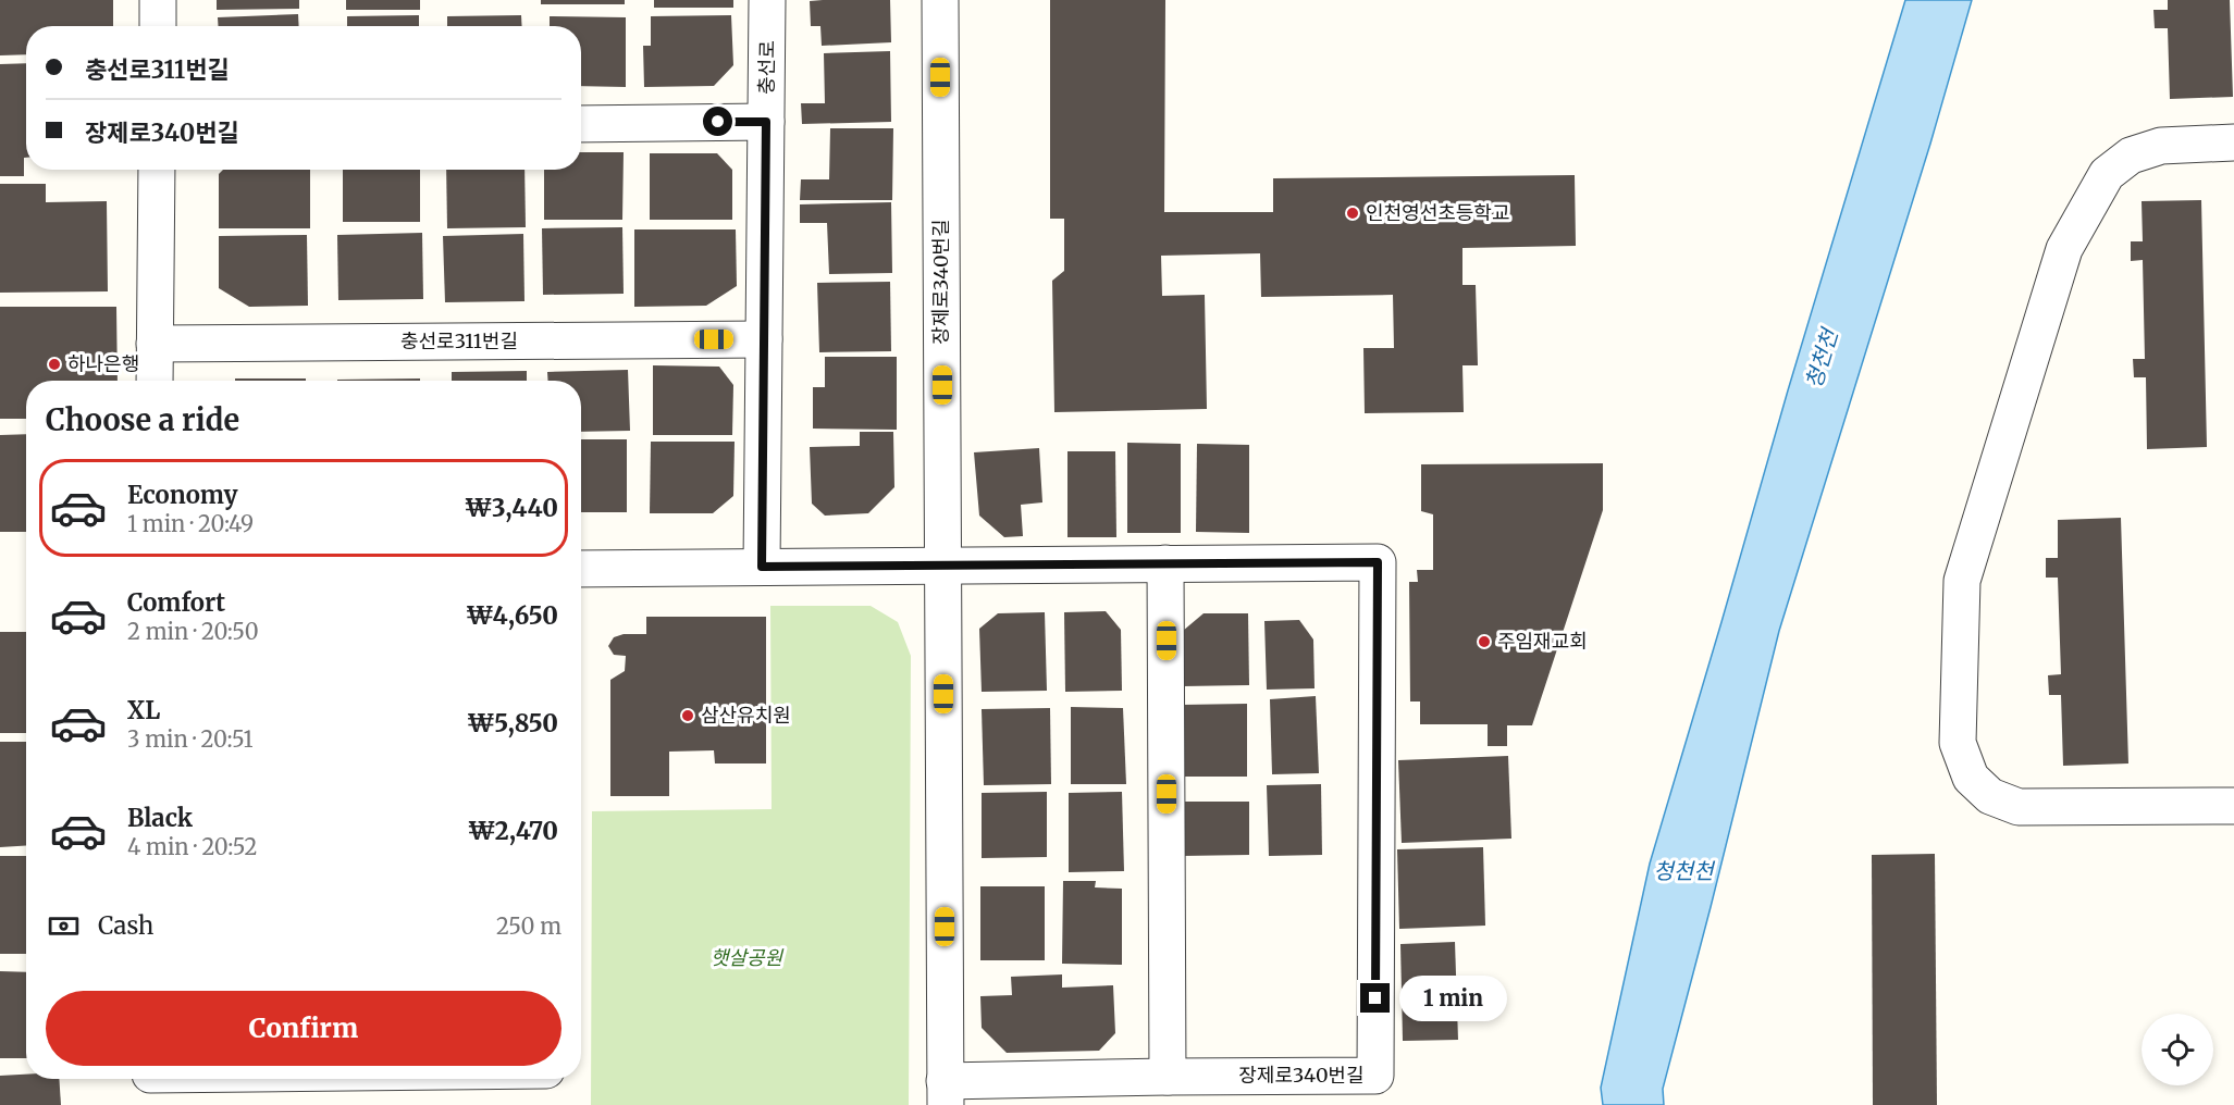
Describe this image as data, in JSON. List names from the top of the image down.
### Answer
{
  "streets": {
    "street": ["충선로", "장제로340번길", "충선로311번길"]
  },
  "crossings": [
    ["충선로", "충선로311번길"]
  ],
  "water": ["청천천"],
  "parks": ["햇살공원"],
  "places": [
    "인천영선초등학교",
    "하나은행",
    "주임재교회",
    "삼산유치원"
  ],
  "page": {
    "banner": ["충선로311번길", "장제로340번길"],
    "heading": "Choose a ride",
    "list": [
      {
        "name": "Economy",
        "note": "1 min · 20:49",
        "value": "₩3,440"
      },
      {
        "name": "Comfort",
        "note": "2 min · 20:50",
        "value": "₩4,650"
      },
      {
        "name": "XL",
        "note": "3 min · 20:51",
        "value": "₩5,850"
      },
      {
        "name": "Black",
        "note": "4 min · 20:52",
        "value": "₩2,470"
      }
    ],
    "pay": ["Cash", "250 m"],
    "bubble": "1 min",
    "buttons": "Confirm"
  }
}
